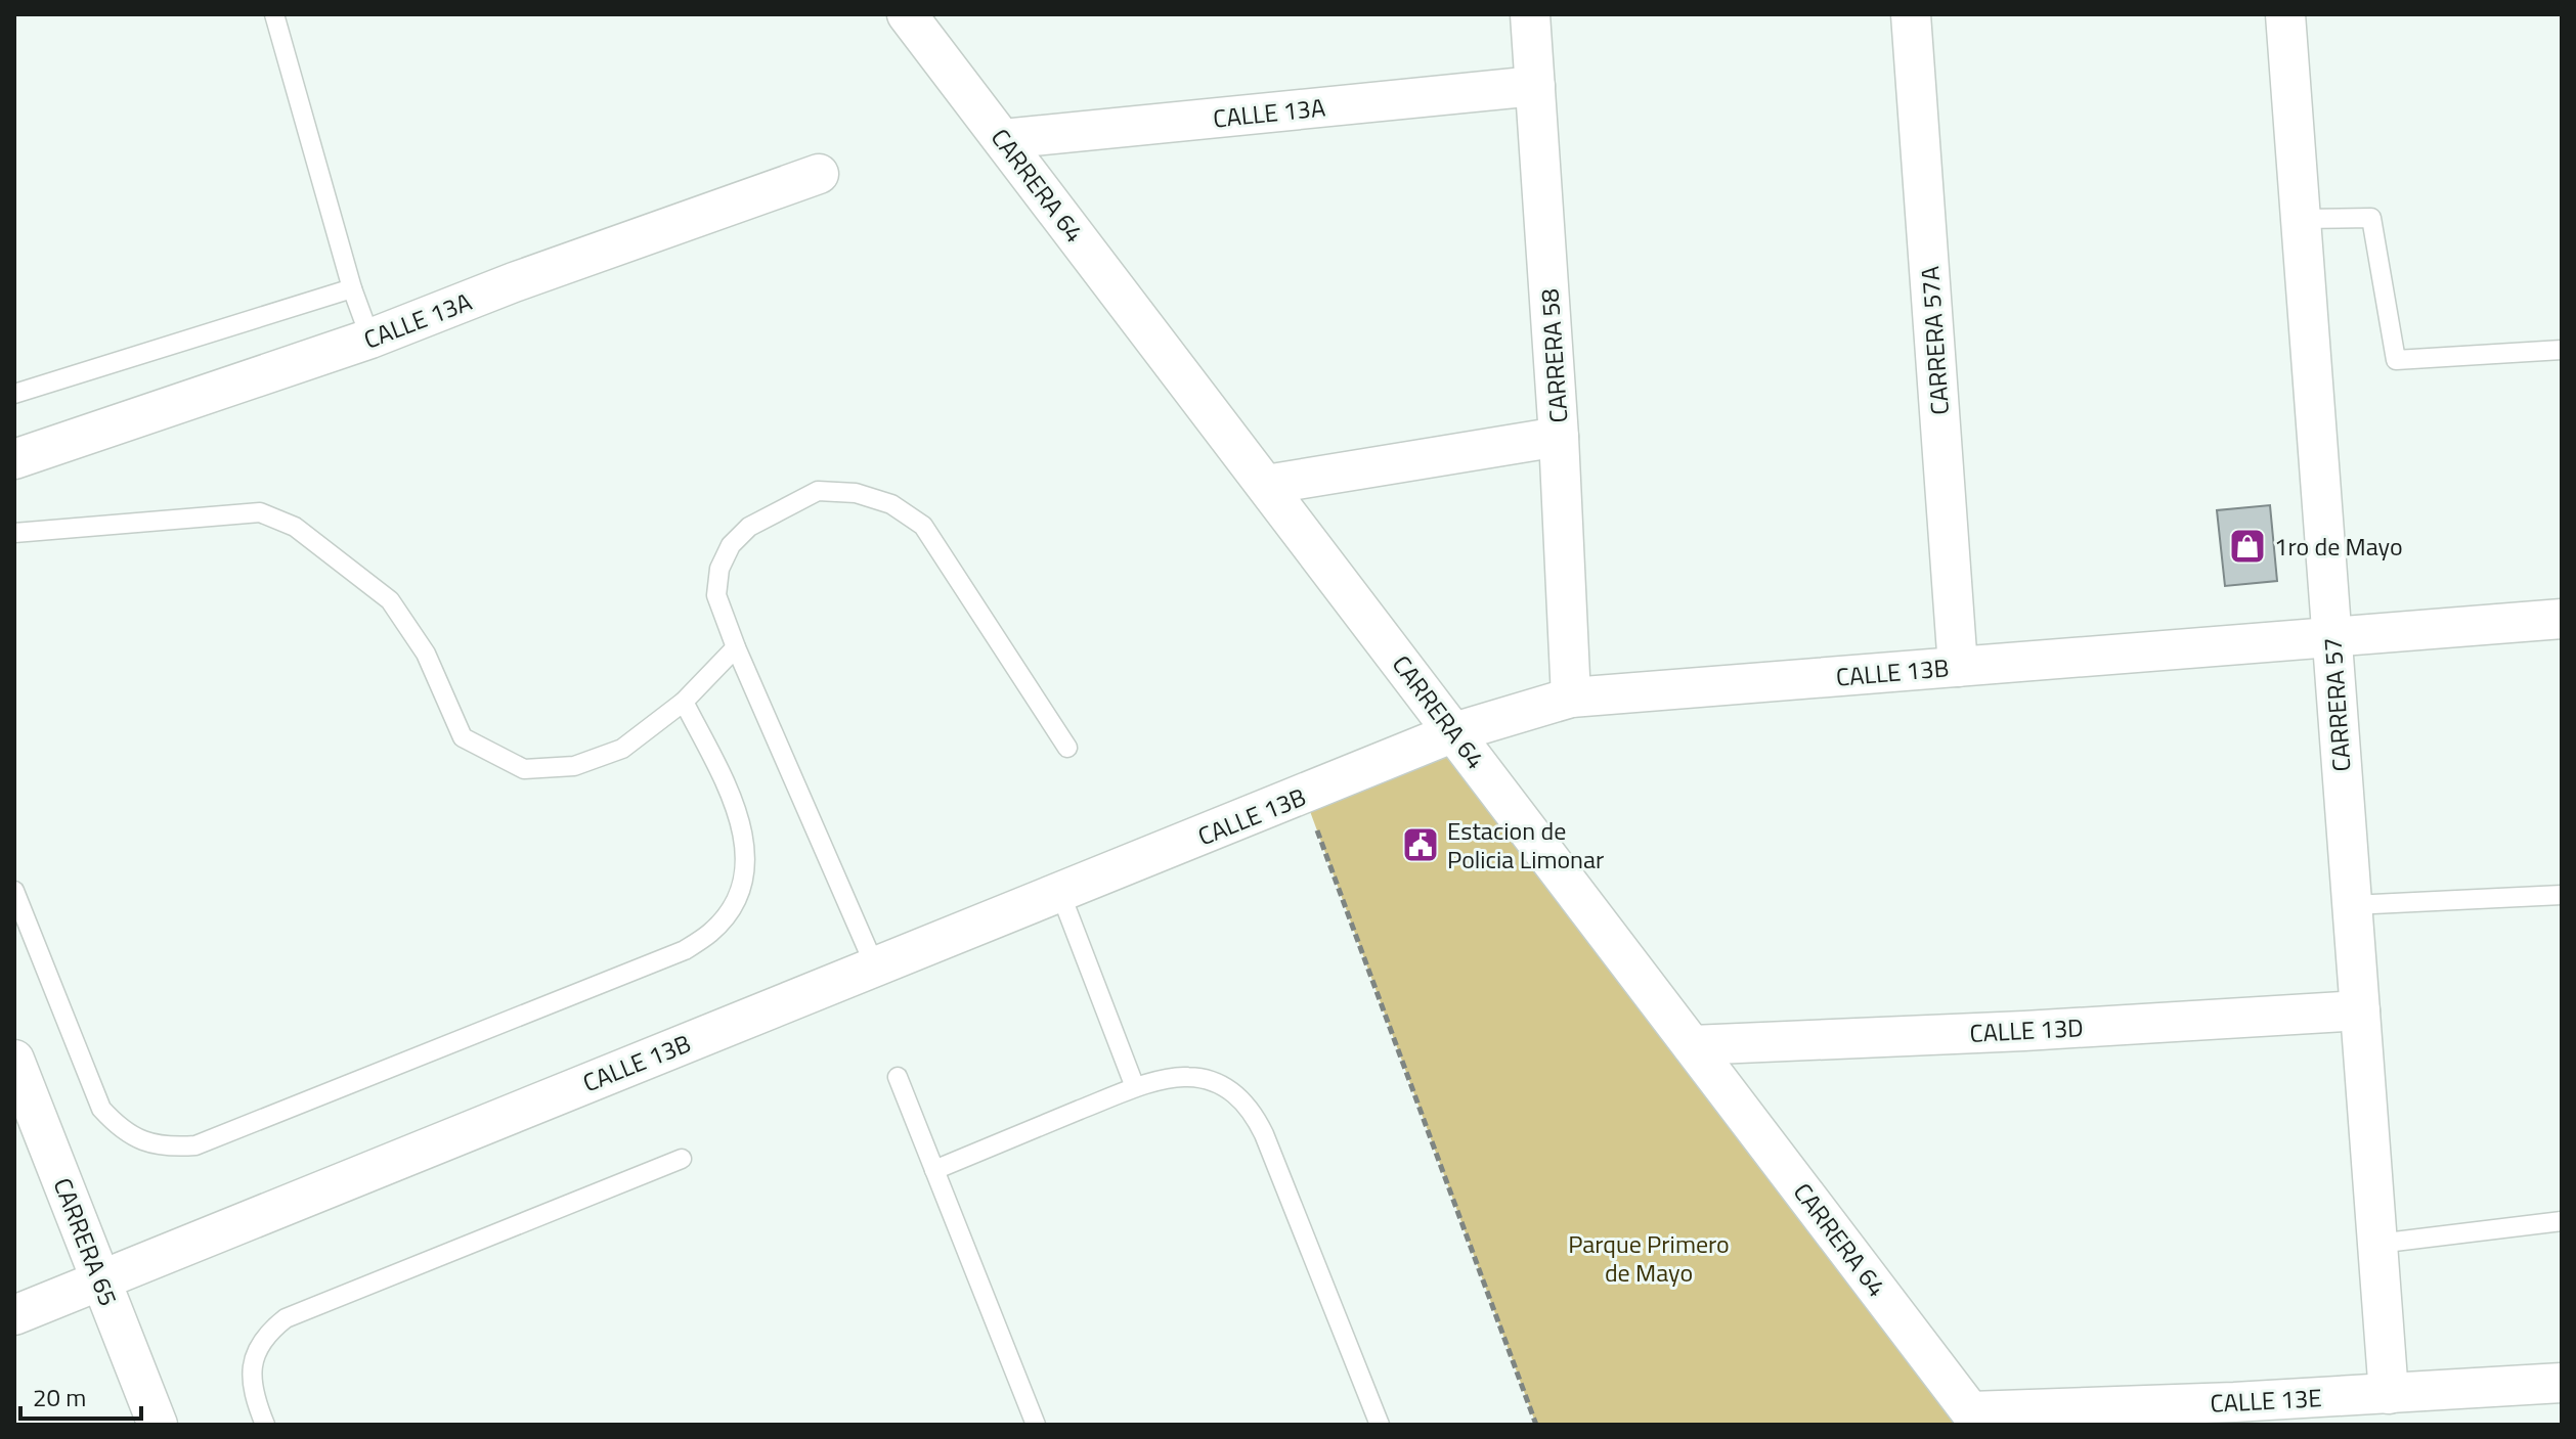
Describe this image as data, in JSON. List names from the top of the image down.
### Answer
{
  "streets": {
    "street": [
      "CALLE 13A",
      "CARRERA 64",
      "CARRERA 57A",
      "CARRERA 58",
      "CALLE 13B",
      "CARRERA 57",
      "CALLE 13D",
      "CARRERA 65",
      "CALLE 13E"
    ]
  },
  "crossings": [
    ["CALLE 13A", "CARRERA 64"],
    ["CALLE 13A", "CARRERA 58"],
    ["CARRERA 64", "CALLE 13B"],
    ["CARRERA 64", "CALLE 13D"],
    ["CARRERA 64", "CALLE 13E"],
    ["CARRERA 57A", "CALLE 13B"],
    ["CARRERA 58", "CALLE 13B"],
    ["CALLE 13B", "CARRERA 57"],
    ["CALLE 13B", "CARRERA 65"],
    ["CARRERA 57", "CALLE 13D"],
    ["CARRERA 57", "CALLE 13E"]
  ],
  "parks": ["Parque Primero de Mayo"],
  "places": {
    "shop": ["1ro de Mayo"],
    "public building": ["Estacion de Policia Limonar"]
  },
  "scale_bar": "20 m"
}
